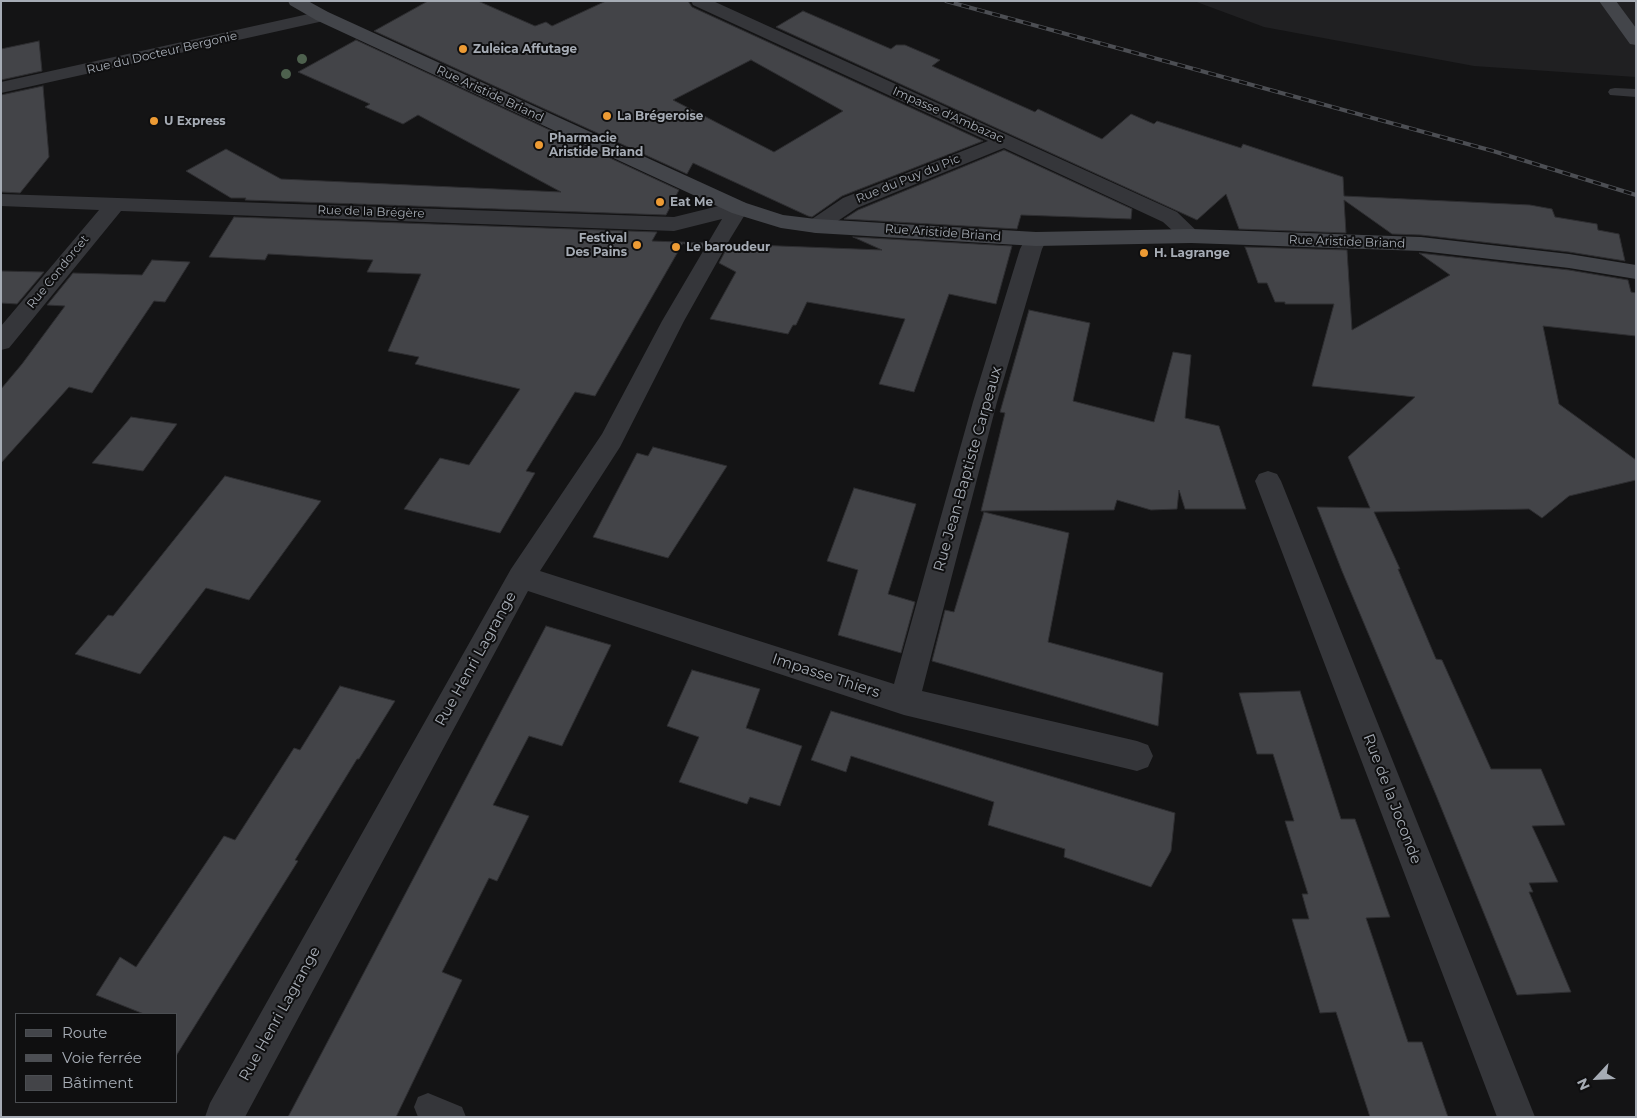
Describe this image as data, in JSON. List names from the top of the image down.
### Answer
{
  "streets": {
    "street": [
      "Rue du Docteur Bergonie",
      "Rue Aristide Briand",
      "Impasse d'Ambazac",
      "Rue du Puy du Pic",
      "Rue de la Brégère",
      "Rue Condorcet",
      "Rue Jean-Baptiste Carpeaux",
      "Rue Henri Lagrange",
      "Impasse Thiers",
      "Rue de la Joconde"
    ]
  },
  "crossings": [
    ["Rue du Docteur Bergonie", "Rue Aristide Briand"],
    ["Rue Aristide Briand", "Impasse d'Ambazac"],
    ["Rue Aristide Briand", "Rue du Puy du Pic"],
    ["Rue Aristide Briand", "Rue de la Brégère"],
    ["Rue Aristide Briand", "Rue Jean-Baptiste Carpeaux"],
    ["Rue Aristide Briand", "Rue Henri Lagrange"],
    ["Impasse d'Ambazac", "Rue du Puy du Pic"],
    ["Rue de la Brégère", "Rue Condorcet"],
    ["Rue de la Brégère", "Rue Henri Lagrange"],
    ["Rue Jean-Baptiste Carpeaux", "Impasse Thiers"],
    ["Rue Henri Lagrange", "Impasse Thiers"]
  ],
  "places": [
    "Zuleica Affutage",
    "La Brégeroise",
    "U Express",
    "Pharmacie Aristide Briand",
    "Eat Me",
    "Festival Des Pains",
    "Le baroudeur",
    "H. Lagrange"
  ],
  "legend": ["Route", "Voie ferrée", "Bâtiment"],
  "north": "bottom left"
}
